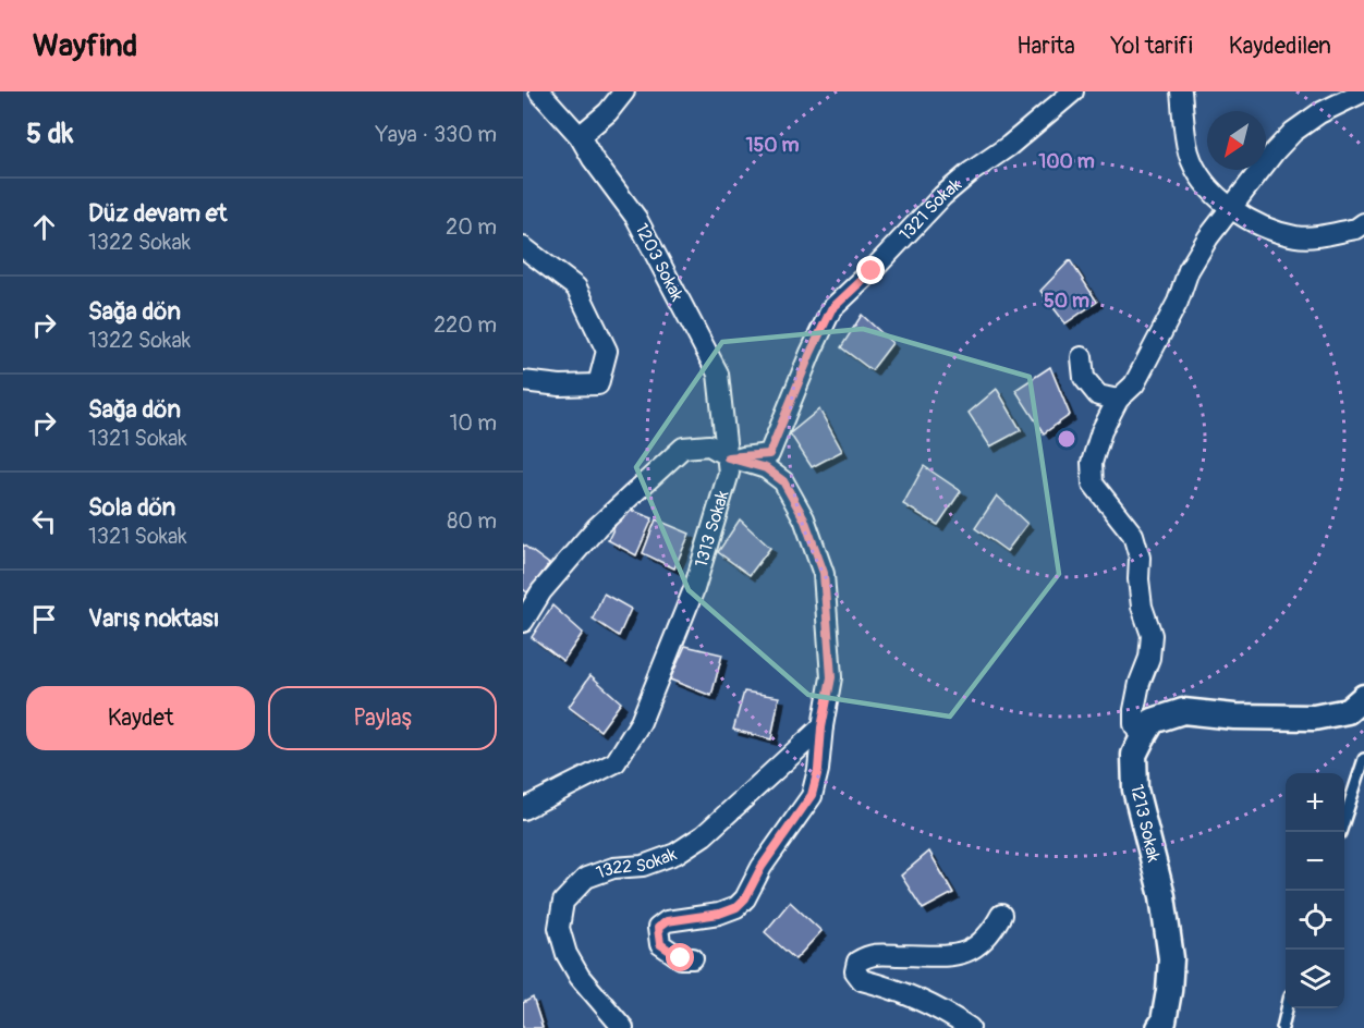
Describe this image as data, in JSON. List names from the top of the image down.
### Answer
{
  "streets": {
    "street": [
      "1321 Sokak",
      "1203 Sokak",
      "1313 Sokak",
      "1213 Sokak",
      "1322 Sokak"
    ]
  },
  "crossings": [
    ["1321 Sokak", "1203 Sokak"],
    ["1321 Sokak", "1313 Sokak"],
    ["1203 Sokak", "1313 Sokak"]
  ],
  "north": "bottom left",
  "page": {
    "header": "Wayfind",
    "nav": ["Harita", "Yol tarifi", "Kaydedilen"],
    "heading": ["5 dk", "Yaya · 330 m"],
    "list": [
      ["Düz devam et", "1322 Sokak", "20 m"],
      ["Sağa dön", "1322 Sokak", "220 m"],
      ["Sağa dön", "1321 Sokak", "10 m"],
      ["Sola dön", "1321 Sokak", "80 m"],
      "Varış noktası"
    ],
    "buttons": ["Kaydet", "Paylaş"],
    "map_buttons": ["+", "−"]
  },
  "rings": ["150 m", "100 m", "50 m"]
}
